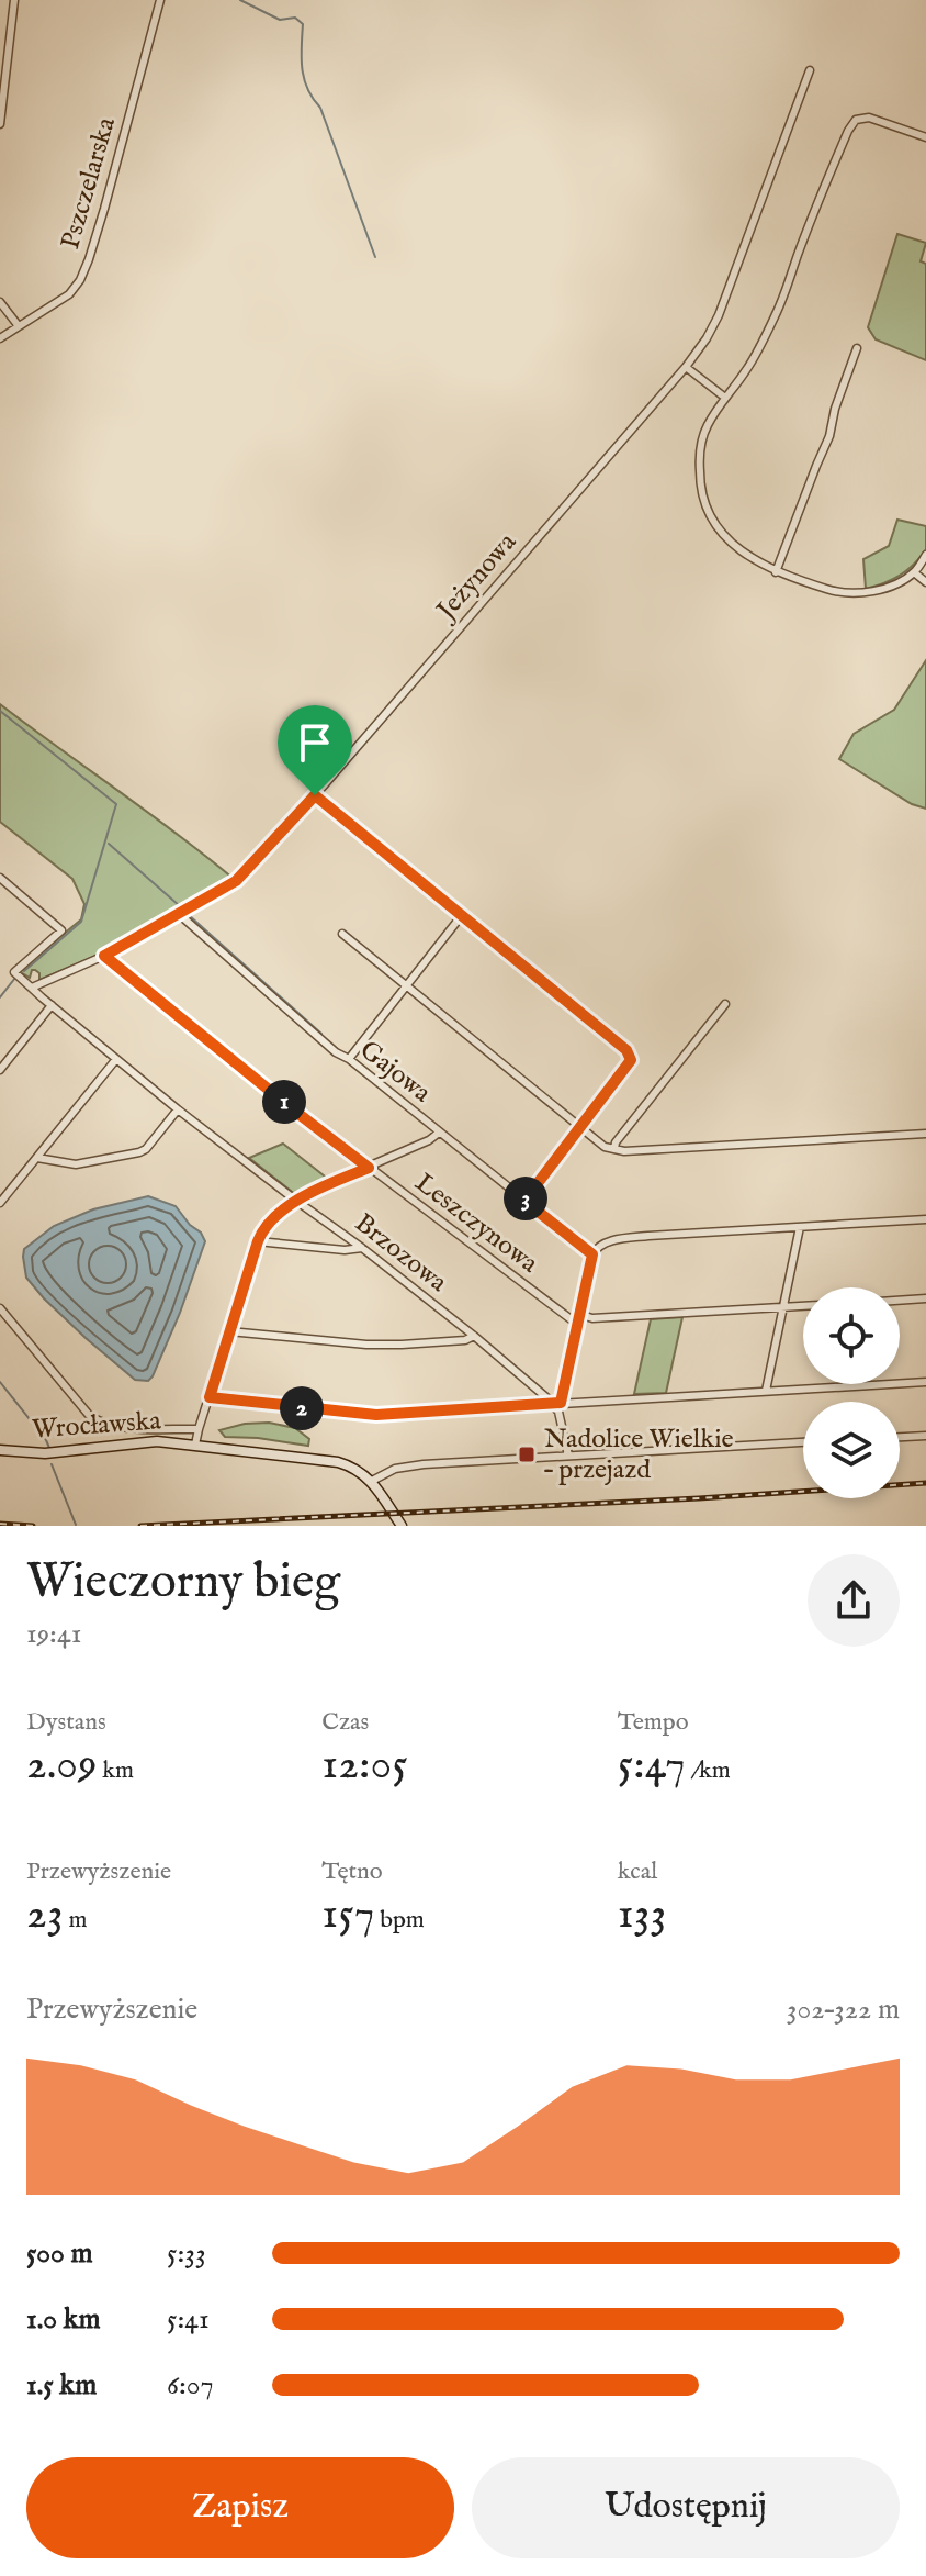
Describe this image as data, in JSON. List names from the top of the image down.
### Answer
{
  "streets": {
    "street": [
      "Pszczelarska",
      "Jeżynowa",
      "Gajowa",
      "Leszczynowa",
      "Brzozowa",
      "Wrocławska"
    ]
  },
  "crossings": [
    ["Jeżynowa", "Gajowa"],
    ["Jeżynowa", "Leszczynowa"],
    ["Jeżynowa", "Brzozowa"]
  ],
  "places": {
    "transit": ["Nadolice Wielkie – przejazd"]
  },
  "page": {
    "pins": ["1", "3", "2"],
    "heading": ["Wieczorny bieg", "19:41"],
    "stats": [
      ["Dystans", "2.09 km"],
      ["Czas", "12:05"],
      ["Tempo", "5:47 /km"],
      ["Przewyższenie", "23 m"],
      ["Tętno", "157 bpm"],
      ["kcal", "133"]
    ],
    "chart": ["Przewyższenie", "302–322 m"],
    "list": [
      {
        "name": "500 m",
        "note": "5:33"
      },
      {
        "name": "1.0 km",
        "note": "5:41"
      },
      {
        "name": "1.5 km",
        "note": "6:07"
      }
    ],
    "buttons": ["Zapisz", "Udostępnij"]
  }
}
